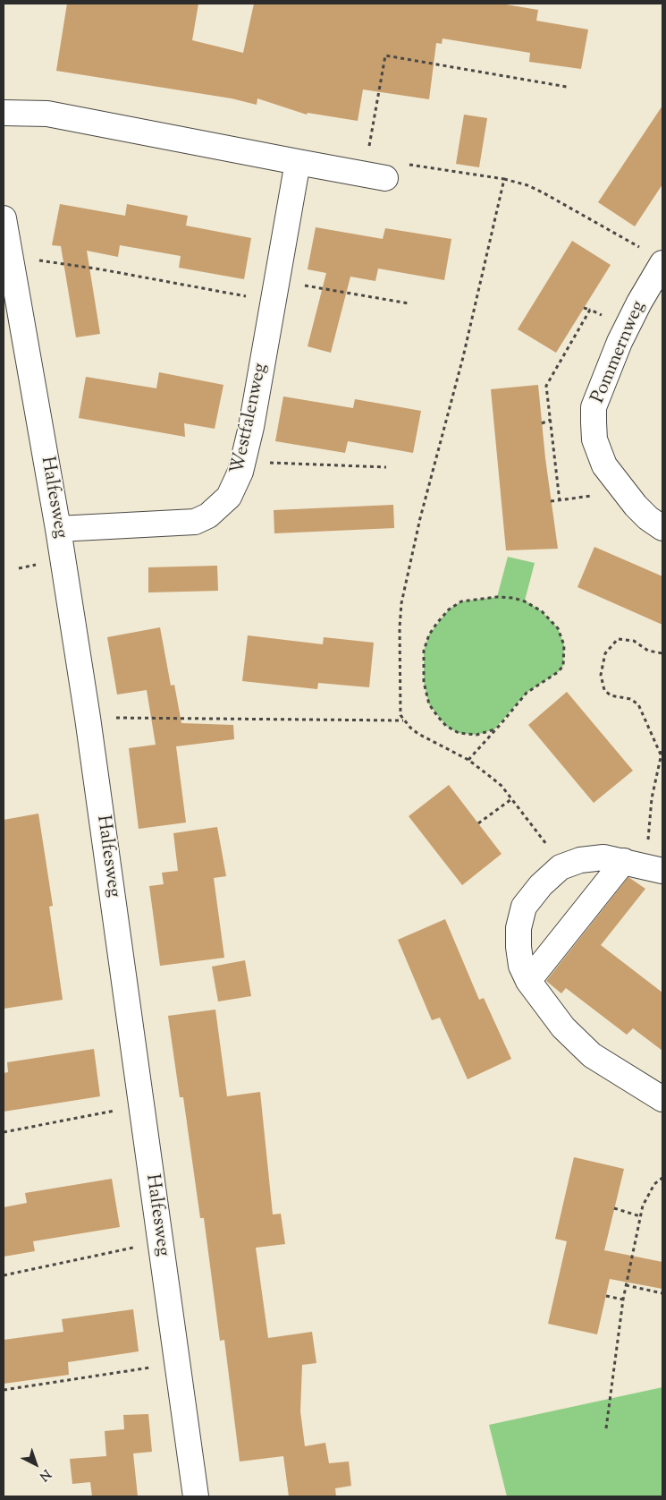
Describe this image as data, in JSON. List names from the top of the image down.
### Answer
{
  "streets": {
    "street": ["Pommernweg", "Westfalenweg", "Halfesweg"]
  },
  "crossings": [
    ["Westfalenweg", "Halfesweg"]
  ],
  "north": "bottom right"
}
